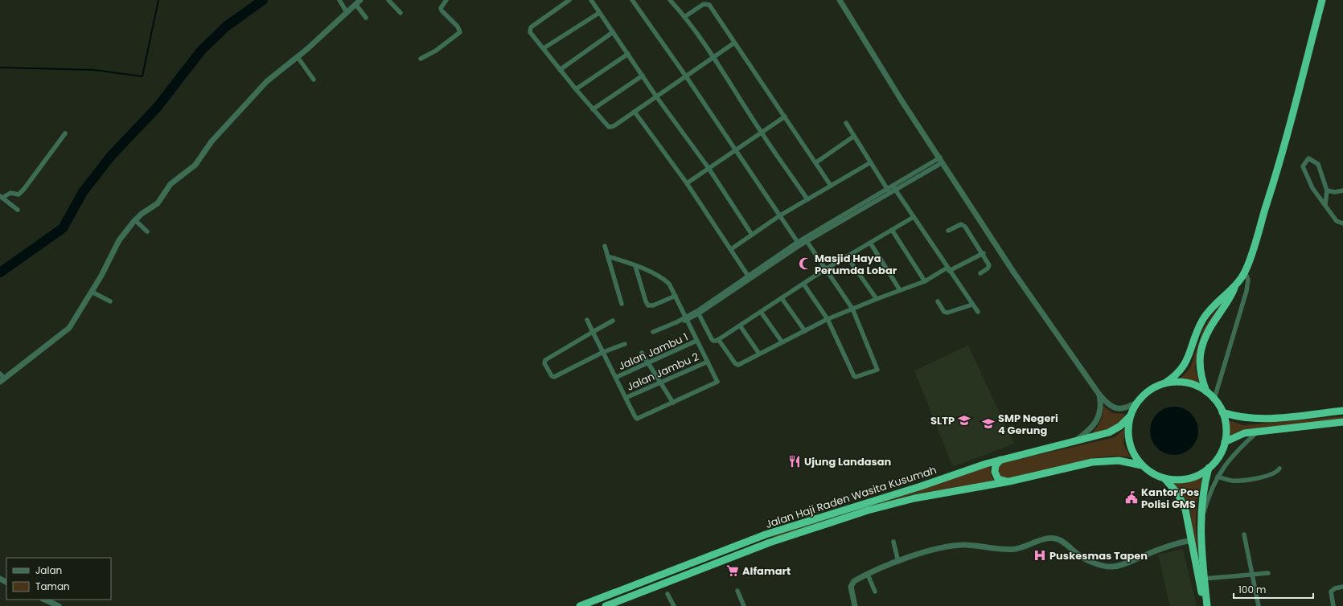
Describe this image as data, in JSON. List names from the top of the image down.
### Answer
{
  "streets": {
    "highway": ["Jalan Haji Raden Wasita Kusumah"],
    "street": ["Jalan Jambu 1", "Jalan Jambu 2"]
  },
  "places": {
    "mosque": ["Masjid Haya Perumda Lobar"],
    "school or university": ["SLTP", "SMP Negeri 4 Gerung"],
    "restaurant": ["Ujung Landasan"],
    "public building": ["Kantor Pos Polisi GMS"],
    "hospital": ["Puskesmas Tapen"],
    "supermarket": ["Alfamart"]
  },
  "legend": ["Jalan", "Taman"],
  "scale_bar": "100 m"
}
